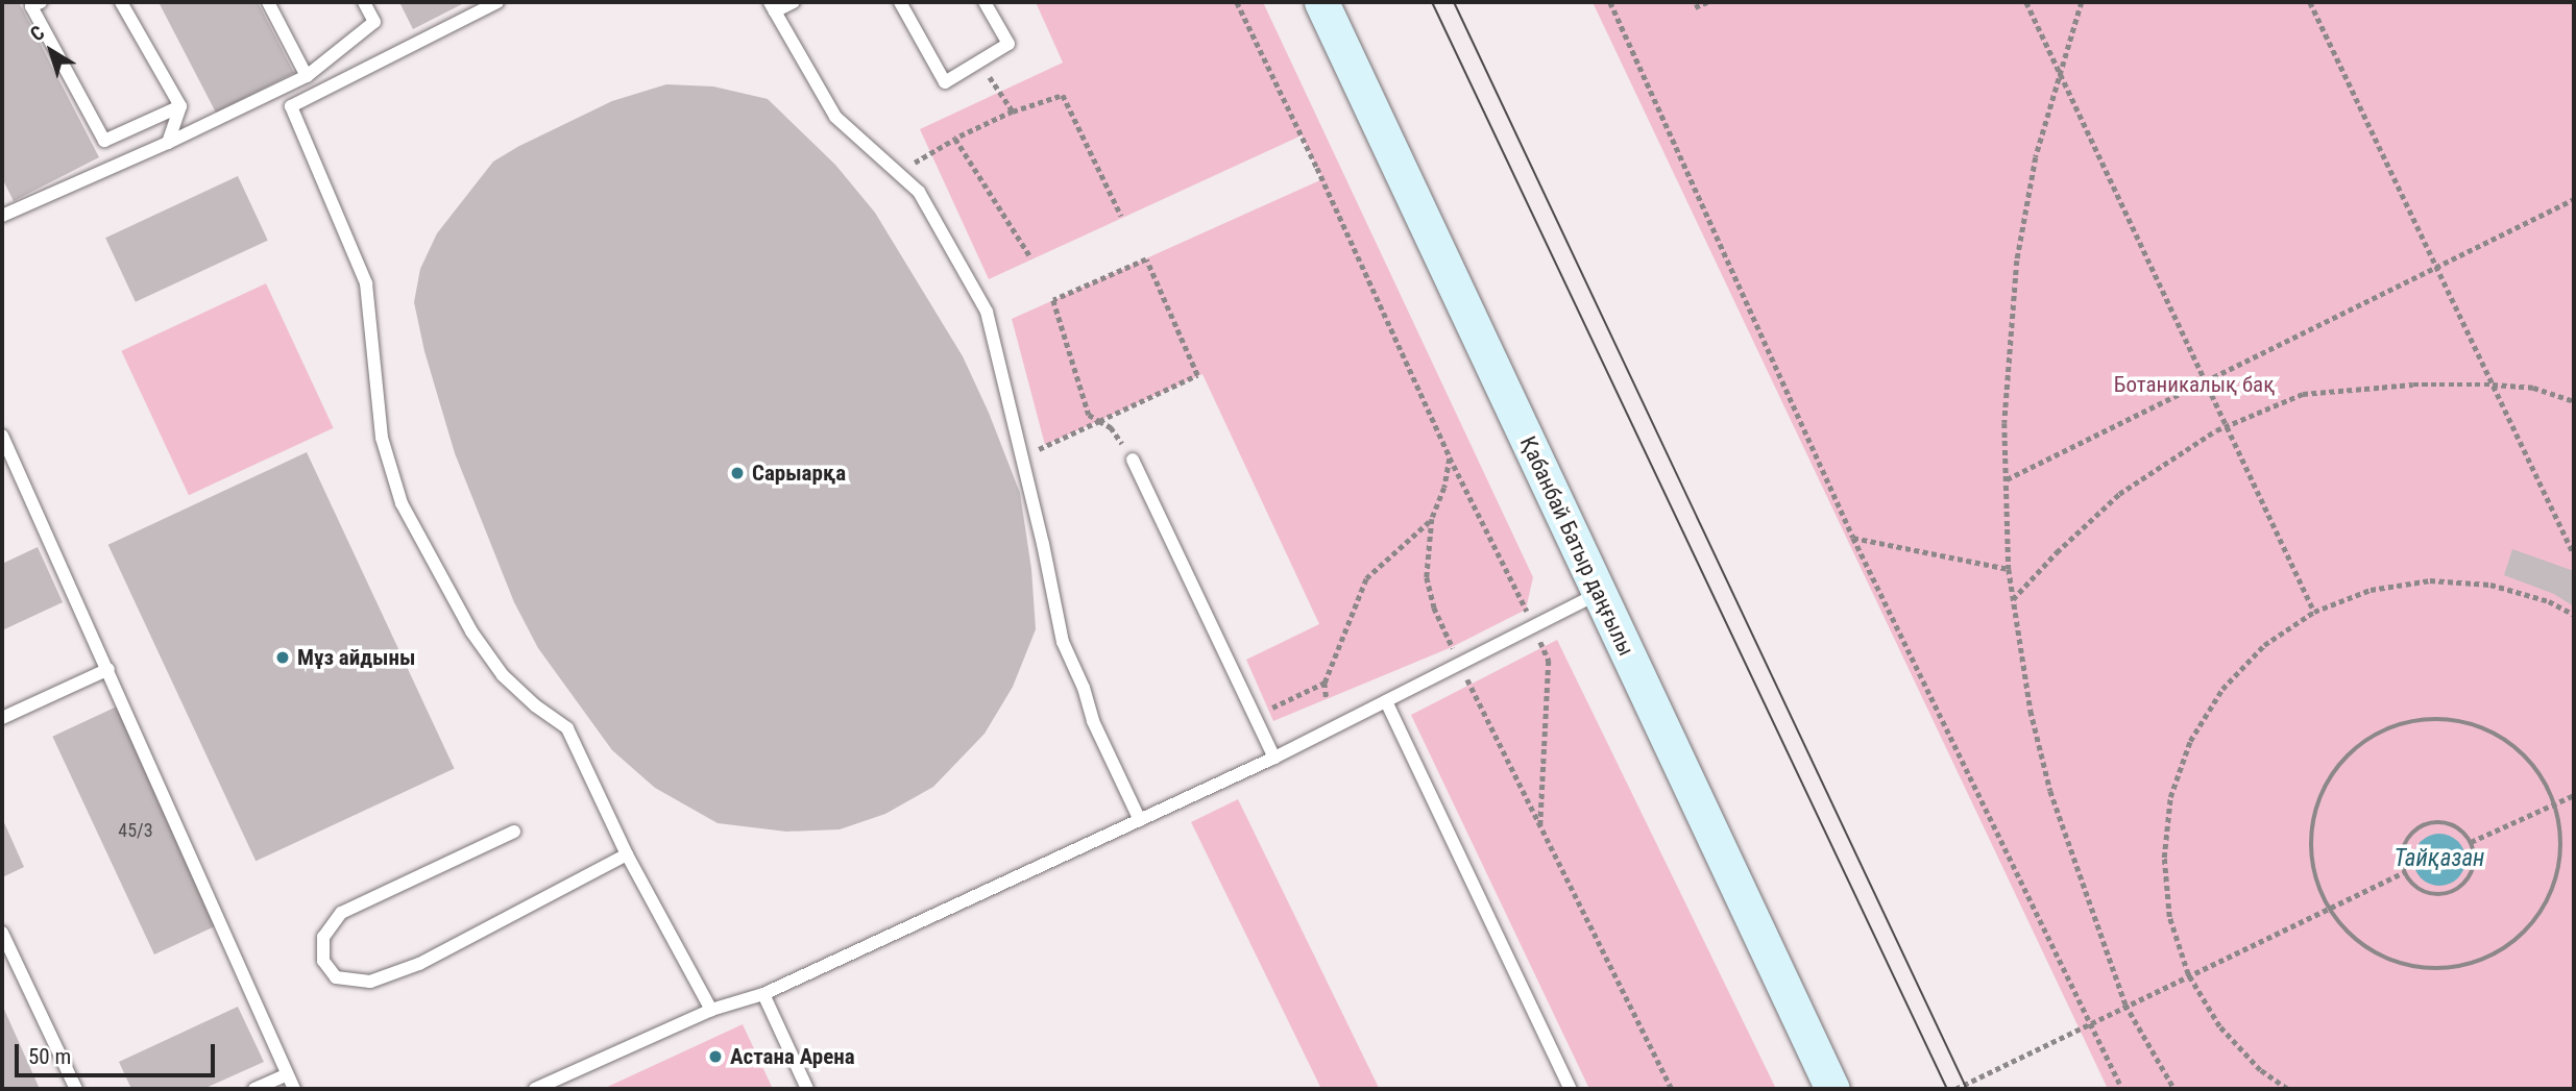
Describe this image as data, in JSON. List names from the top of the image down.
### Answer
{
  "streets": {
    "main road": ["Қабанбай Батыр даңғылы"]
  },
  "water": ["Тайқазан"],
  "parks": ["Ботаникалық бақ"],
  "places": ["Сарыарқа", "Мұз айдыны", "Астана Арена"],
  "house_numbers": ["45/3"],
  "scale_bar": "50 m",
  "north": "top left"
}
